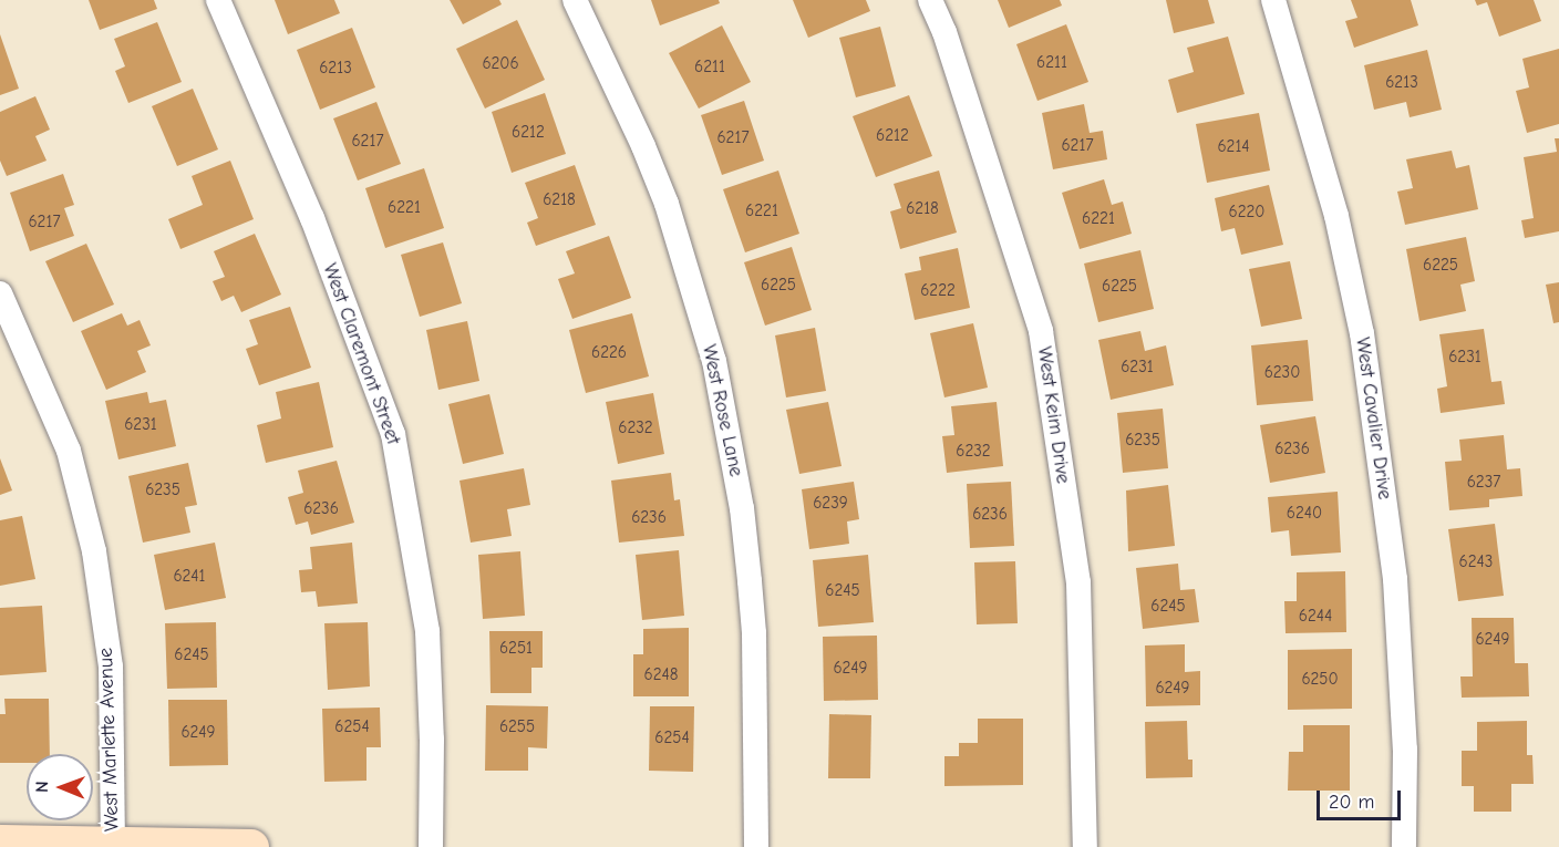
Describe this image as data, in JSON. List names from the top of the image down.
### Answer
{
  "streets": {
    "street": [
      "West Claremont Street",
      "West Rose Lane",
      "West Keim Drive",
      "West Cavalier Drive",
      "West Marlette Avenue"
    ]
  },
  "house_numbers": [
    "6211",
    "6206",
    "6211",
    "6213",
    "6213",
    "6212",
    "6212",
    "6217",
    "6217",
    "6217",
    "6214",
    "6218",
    "6221",
    "6218",
    "6221",
    "6220",
    "6221",
    "6217",
    "6225",
    "6225",
    "6225",
    "6222",
    "6226",
    "6231",
    "6231",
    "6230",
    "6231",
    "6232",
    "6235",
    "6236",
    "6232",
    "6237",
    "6235",
    "6239",
    "6236",
    "6240",
    "6236",
    "6236",
    "6243",
    "6241",
    "6245",
    "6245",
    "6244",
    "6249",
    "6251",
    "6245",
    "6249",
    "6248",
    "6250",
    "6249",
    "6254",
    "6255",
    "6249",
    "6254"
  ],
  "scale_bar": "20 m",
  "north": "left"
}
